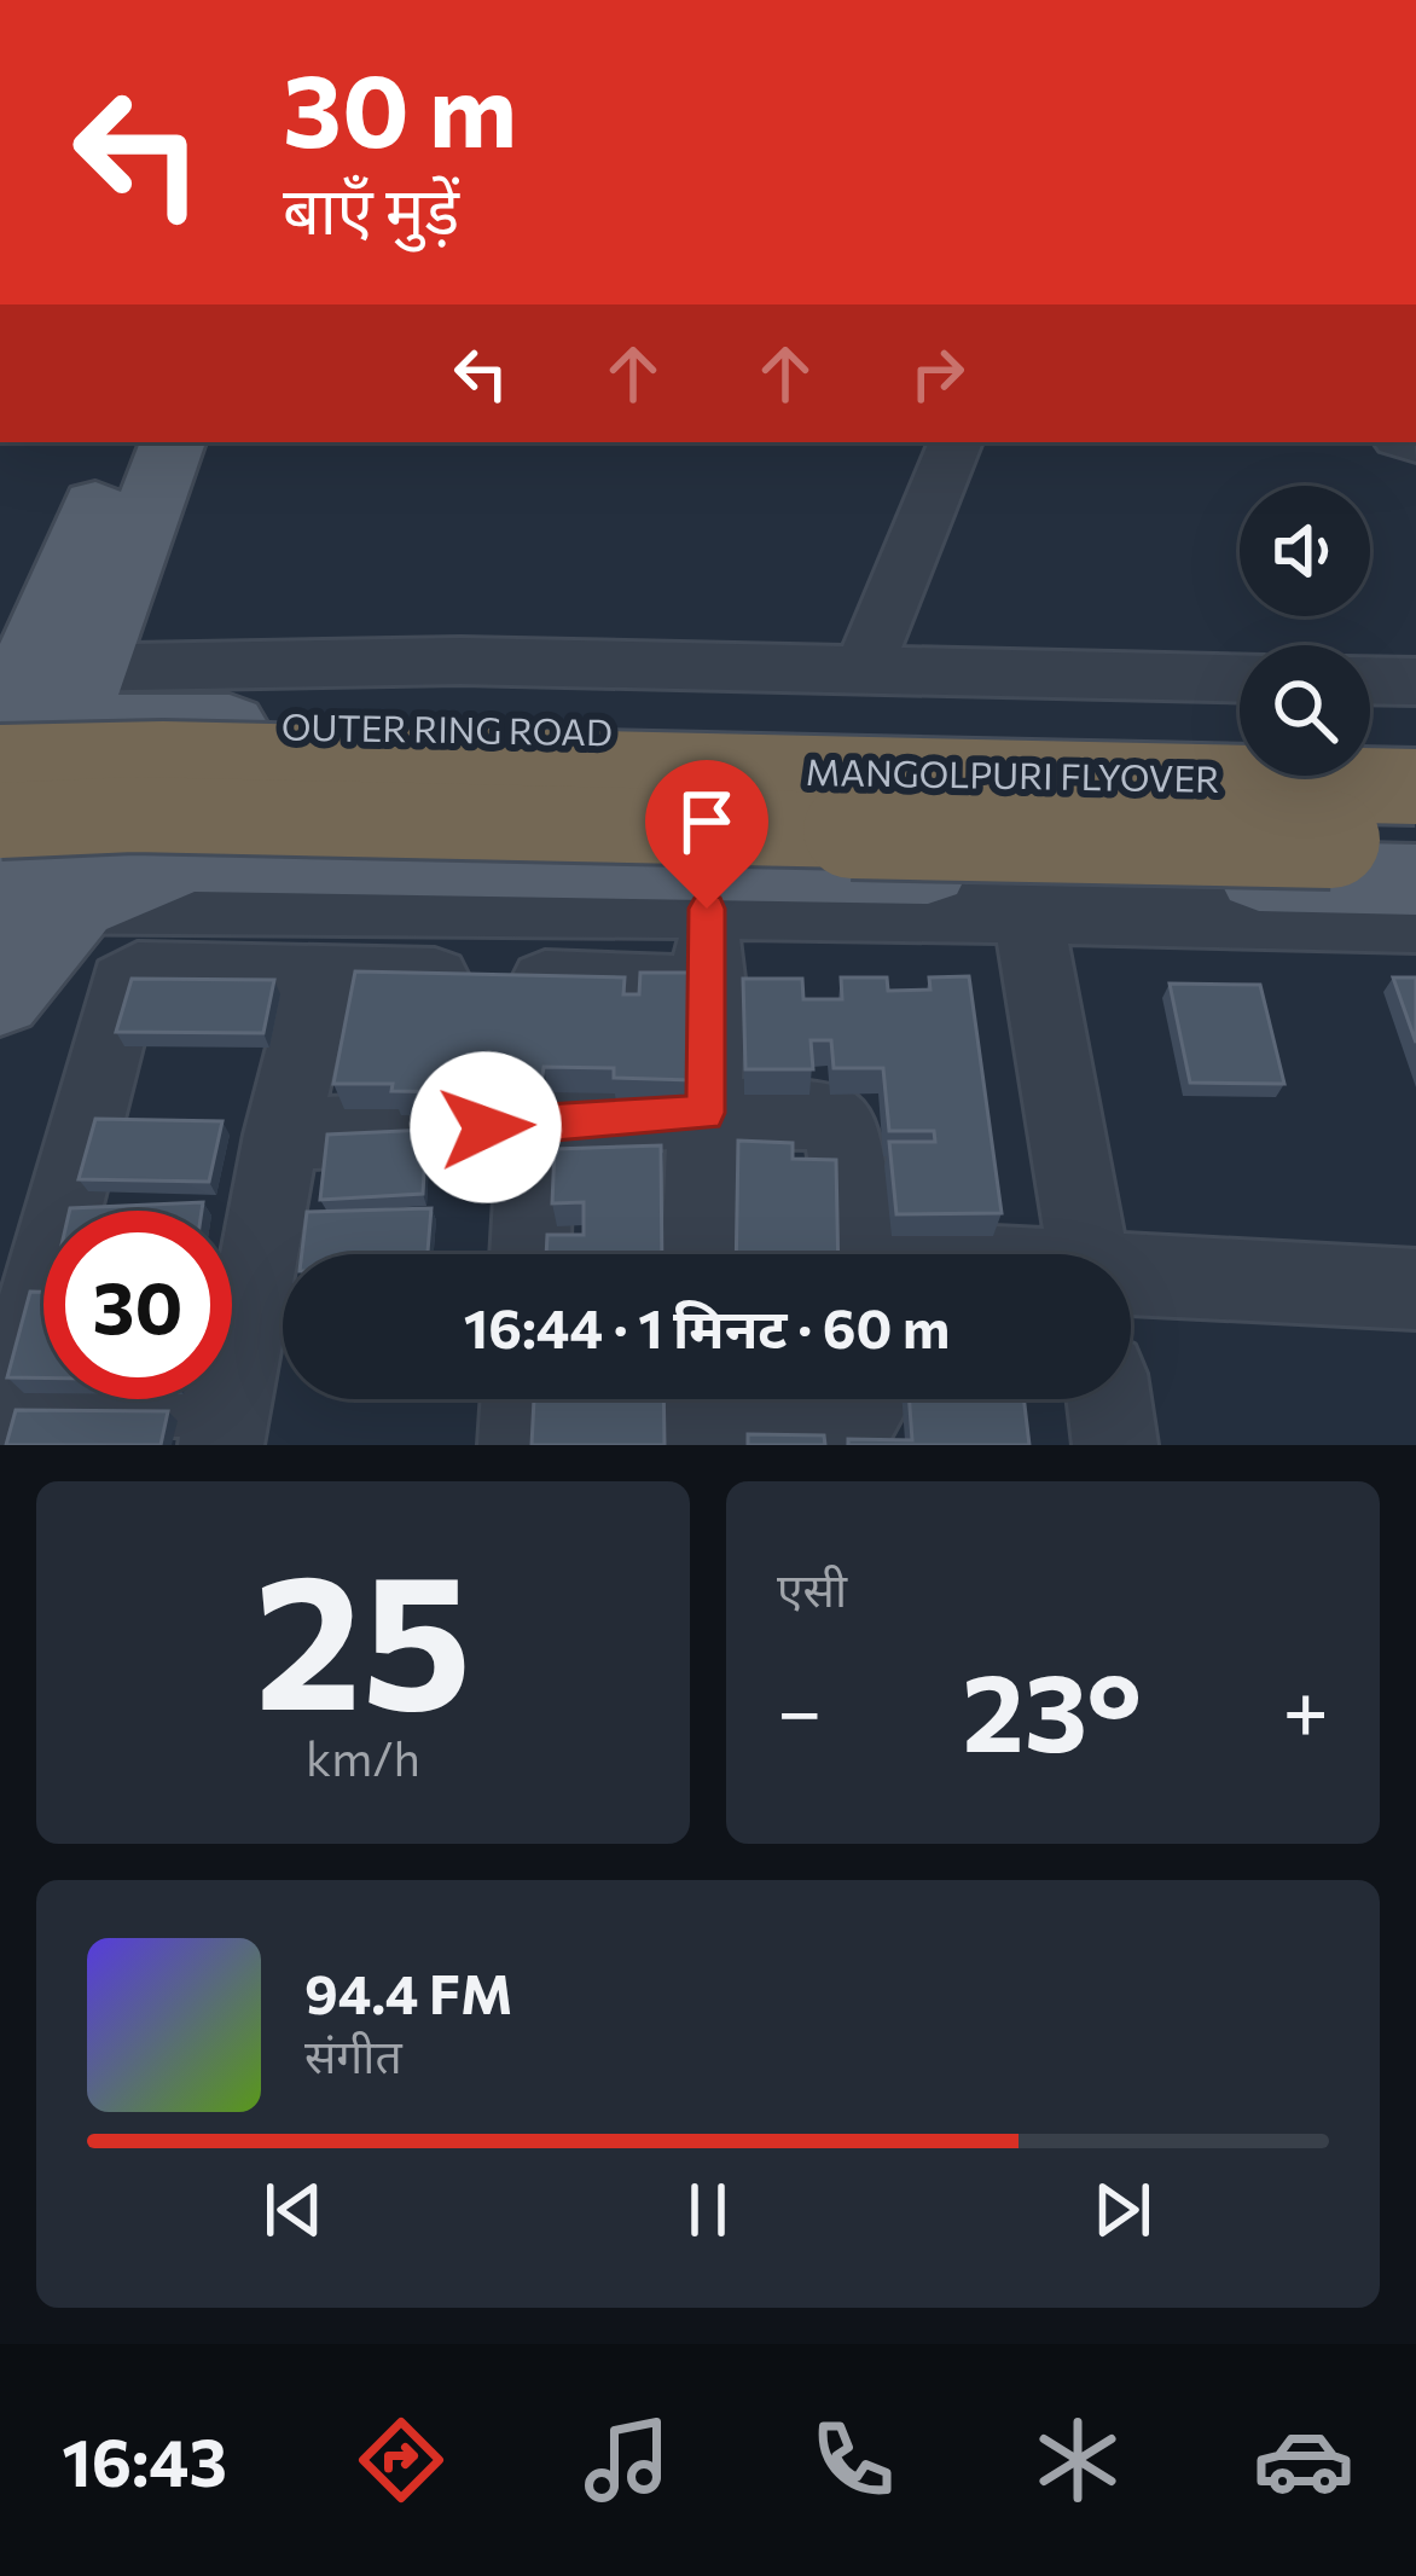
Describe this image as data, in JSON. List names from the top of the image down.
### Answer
{
  "streets": {
    "highway": ["MANGOLPURI FLYOVER"],
    "main road": ["OUTER RING ROAD"]
  },
  "crossings": [
    ["OUTER RING ROAD", "MANGOLPURI FLYOVER"]
  ],
  "page": {
    "turn": ["30 m", "बाएँ मुड़ें"],
    "limit": "30",
    "trip": "16:44 · 1 मिनट · 60 m",
    "tile": [
      ["25", "km/h"],
      "एसी"
    ],
    "heat": ["−", "23°", "+"],
    "song": ["94.4 FM", "संगीत"],
    "tabs": "16:43"
  }
}
